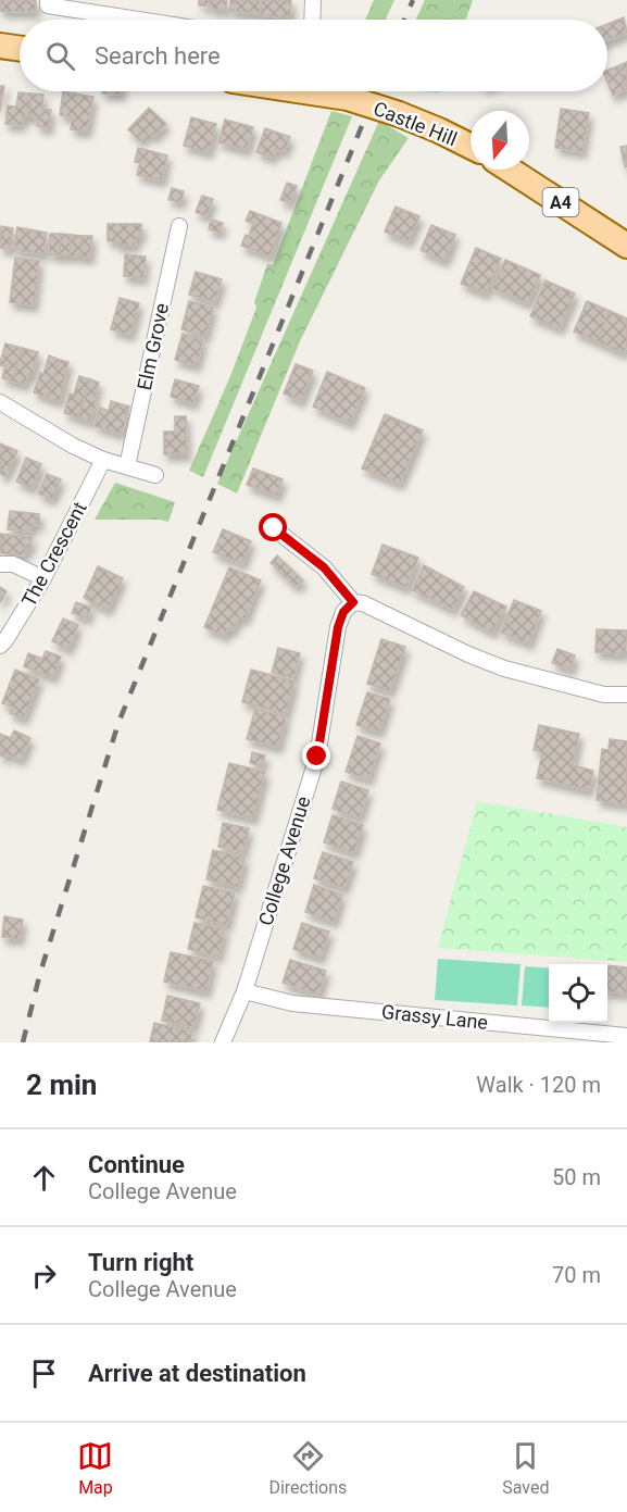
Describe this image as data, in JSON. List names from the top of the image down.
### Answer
{
  "streets": {
    "main road": ["Castle Hill", "A4"],
    "street": [
      "Elm Grove",
      "The Crescent",
      "College Avenue",
      "Grassy Lane"
    ]
  },
  "crossings": [
    ["College Avenue", "Grassy Lane"]
  ],
  "north": "bottom",
  "page": {
    "search": "Search here",
    "heading": ["2 min", "Walk · 120 m"],
    "list": [
      ["Continue", "College Avenue", "50 m"],
      ["Turn right", "College Avenue", "70 m"],
      "Arrive at destination"
    ],
    "nav": ["Map", "Directions", "Saved"]
  }
}
